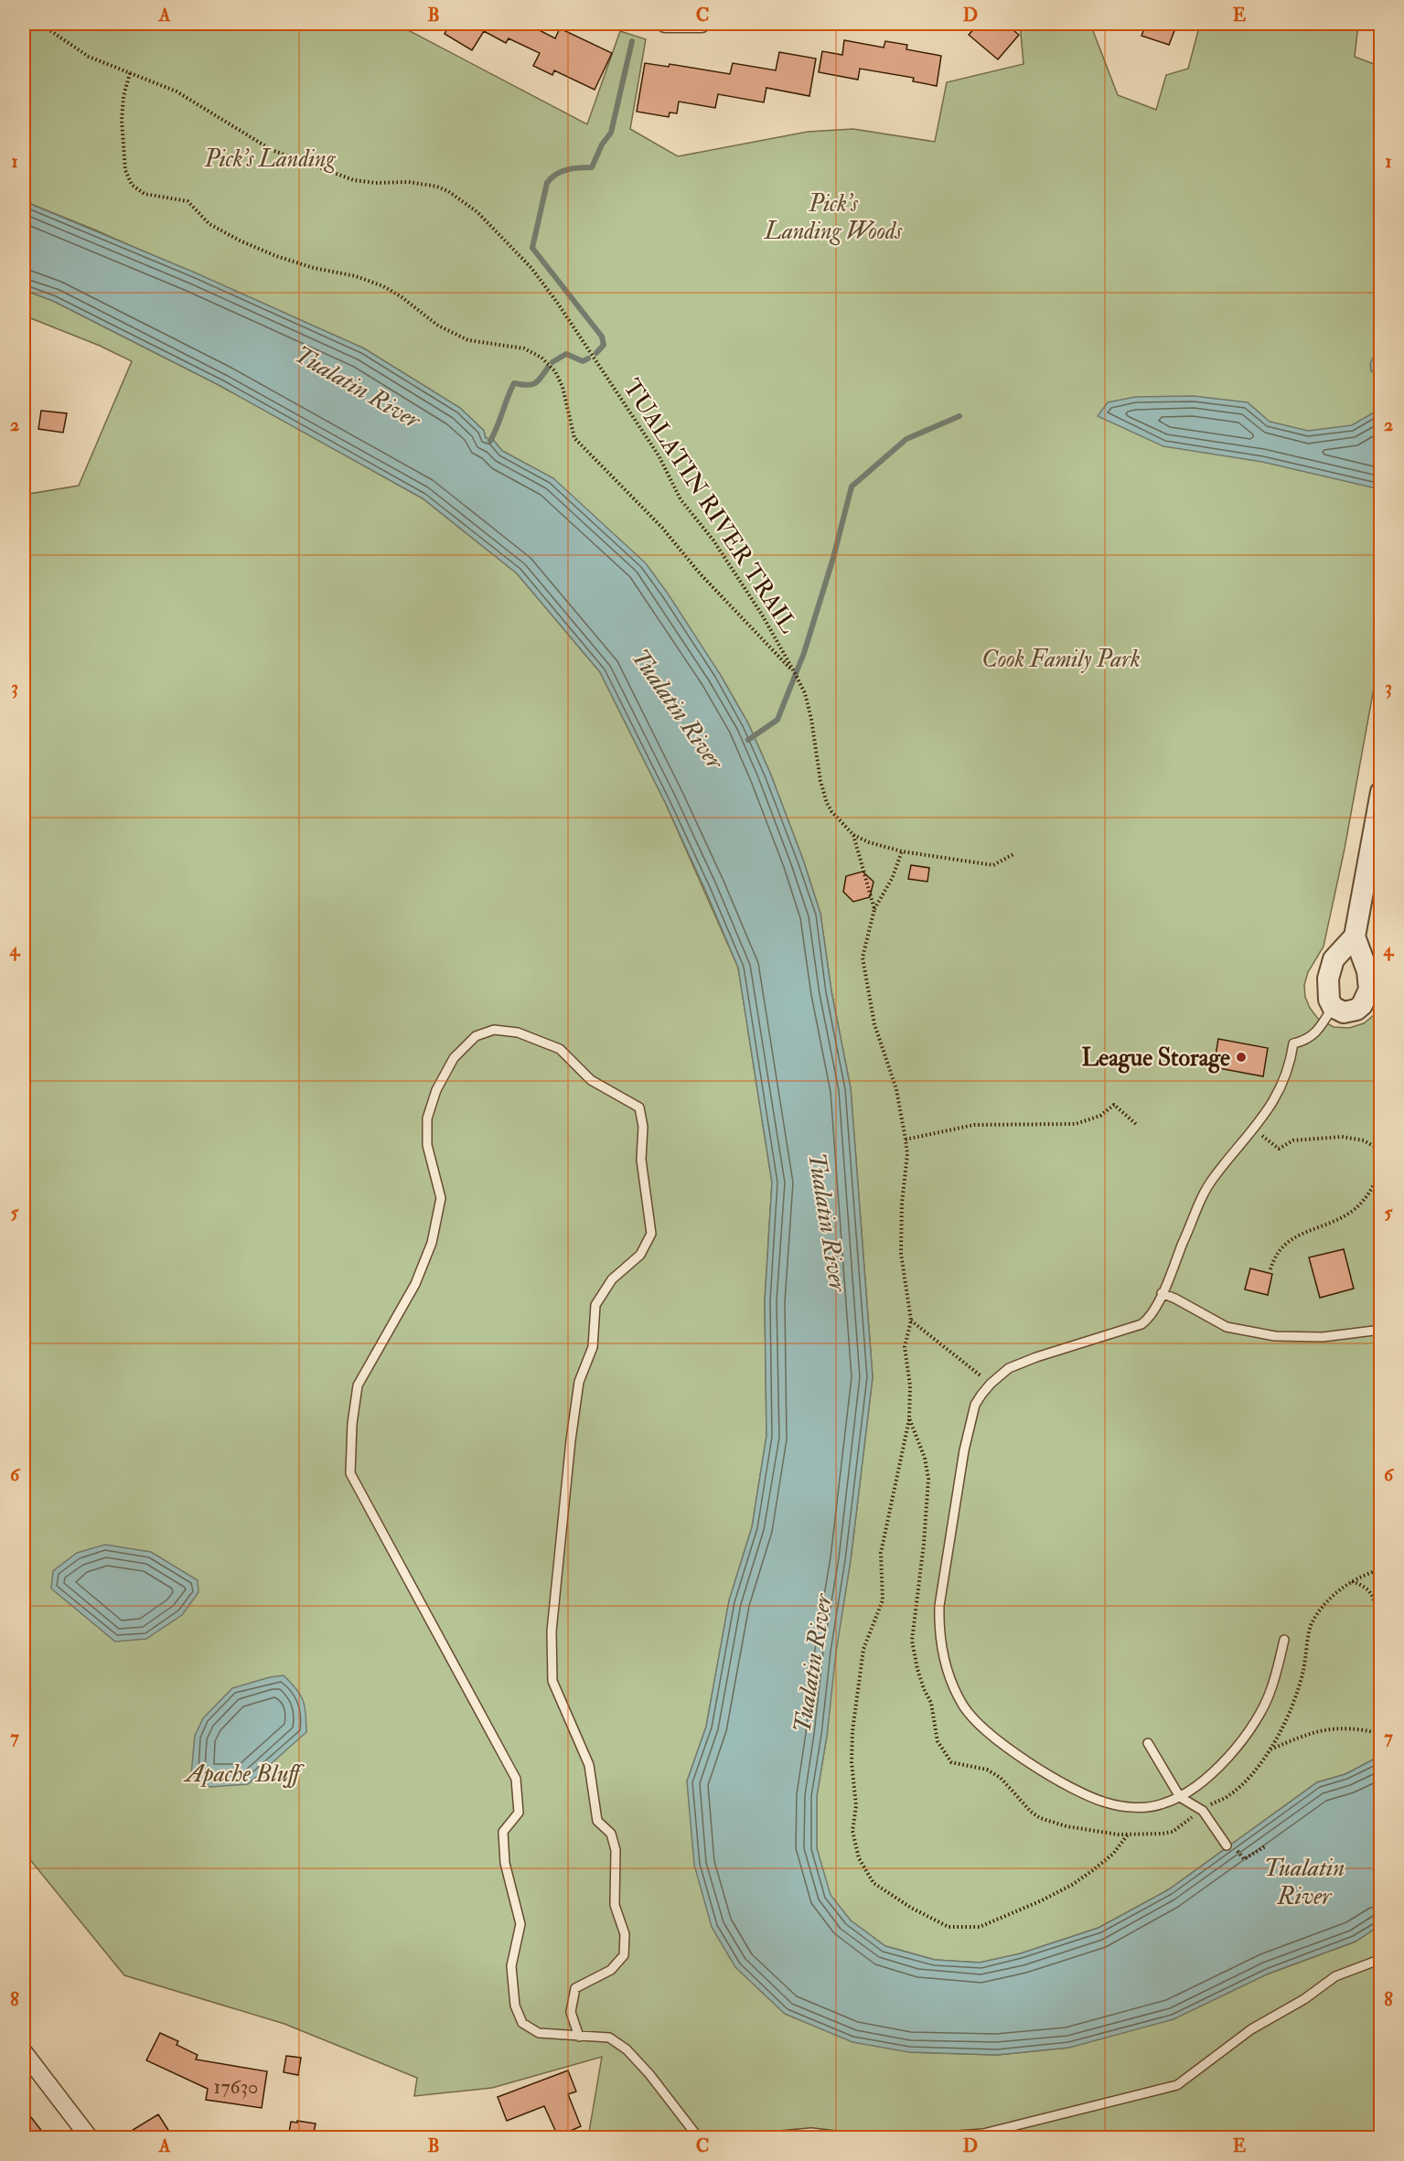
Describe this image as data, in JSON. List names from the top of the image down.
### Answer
{
  "streets": {
    "path": ["TUALATIN RIVER TRAIL"]
  },
  "water": ["Tualatin River"],
  "parks": [
    "Pick's Landing",
    "Pick's Landing Woods",
    "Cook Family Park",
    "Apache Bluff"
  ],
  "places": ["League Storage"],
  "house_numbers": ["17630"],
  "grid": {
    "columns": [
      "A",
      "B",
      "C",
      "D",
      "E"
    ],
    "rows": [
      "1",
      "2",
      "3",
      "4",
      "5",
      "6",
      "7",
      "8"
    ]
  }
}
